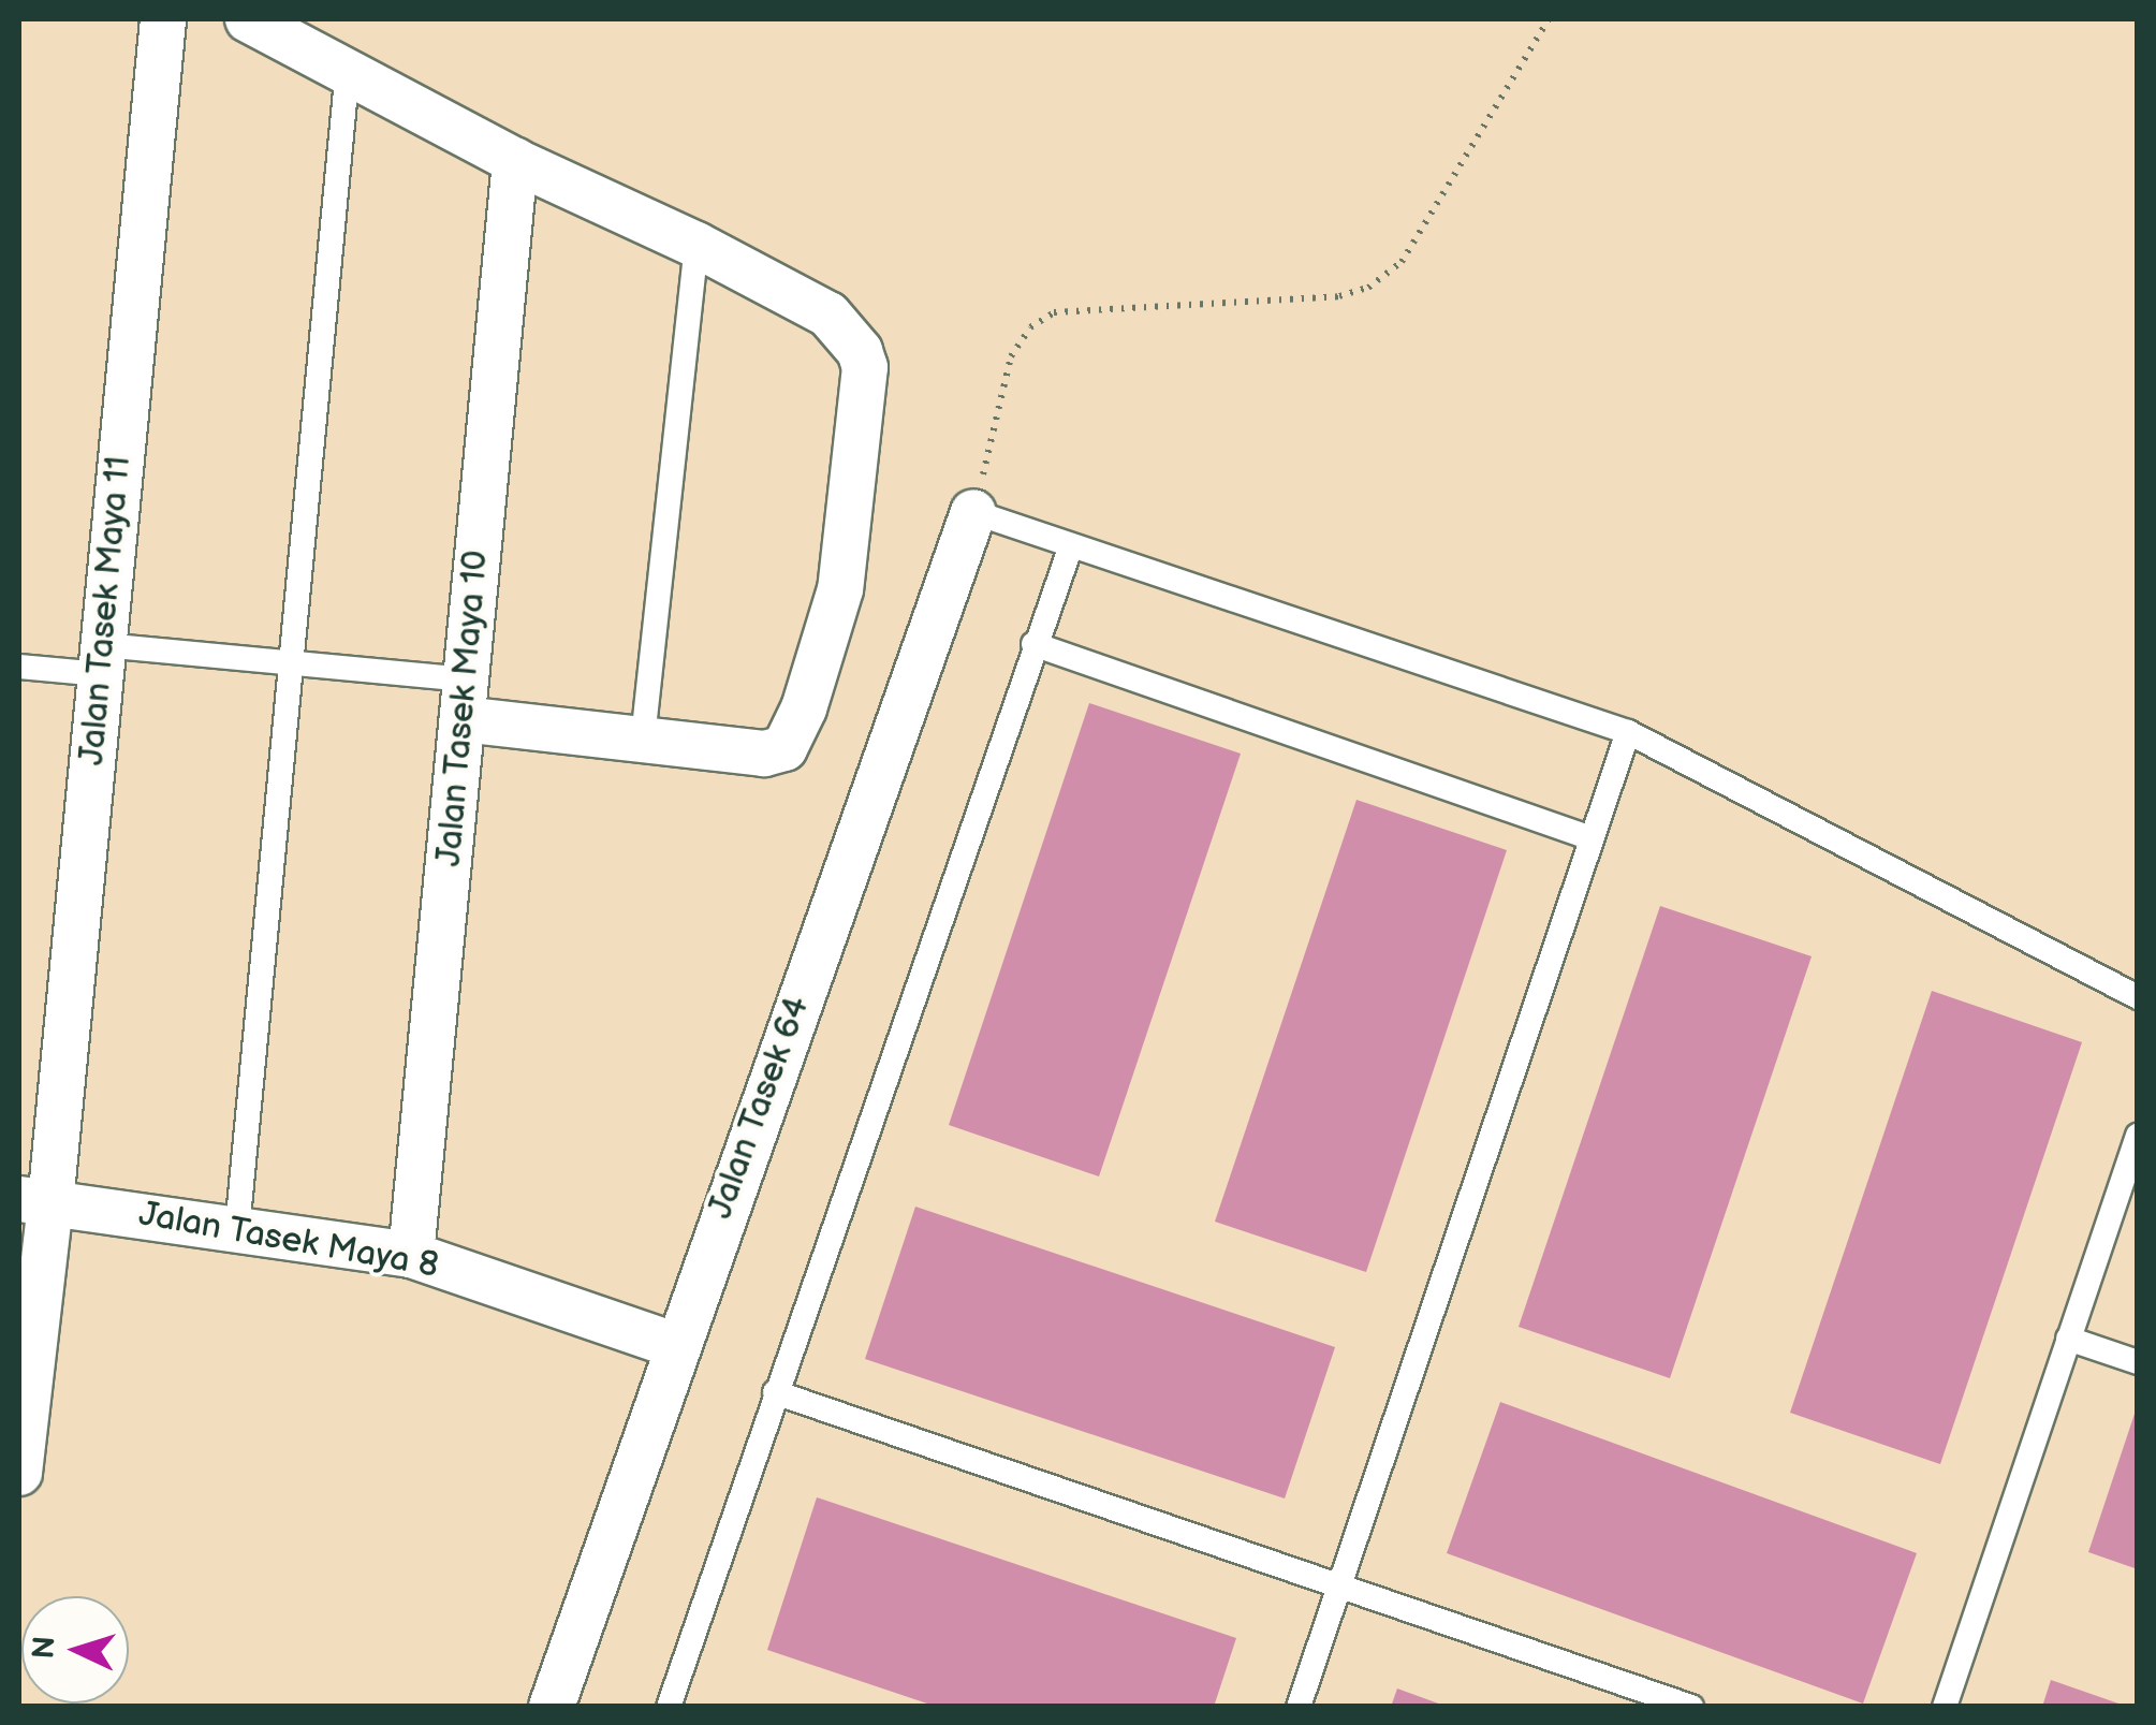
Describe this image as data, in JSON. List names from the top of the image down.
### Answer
{
  "streets": {
    "street": [
      "Jalan Tasek Maya 11",
      "Jalan Tasek Maya 10",
      "Jalan Tasek 64",
      "Jalan Tasek Maya 8"
    ]
  },
  "crossings": [
    ["Jalan Tasek Maya 11", "Jalan Tasek Maya 8"],
    ["Jalan Tasek Maya 10", "Jalan Tasek Maya 8"],
    ["Jalan Tasek 64", "Jalan Tasek Maya 8"]
  ],
  "north": "left"
}
